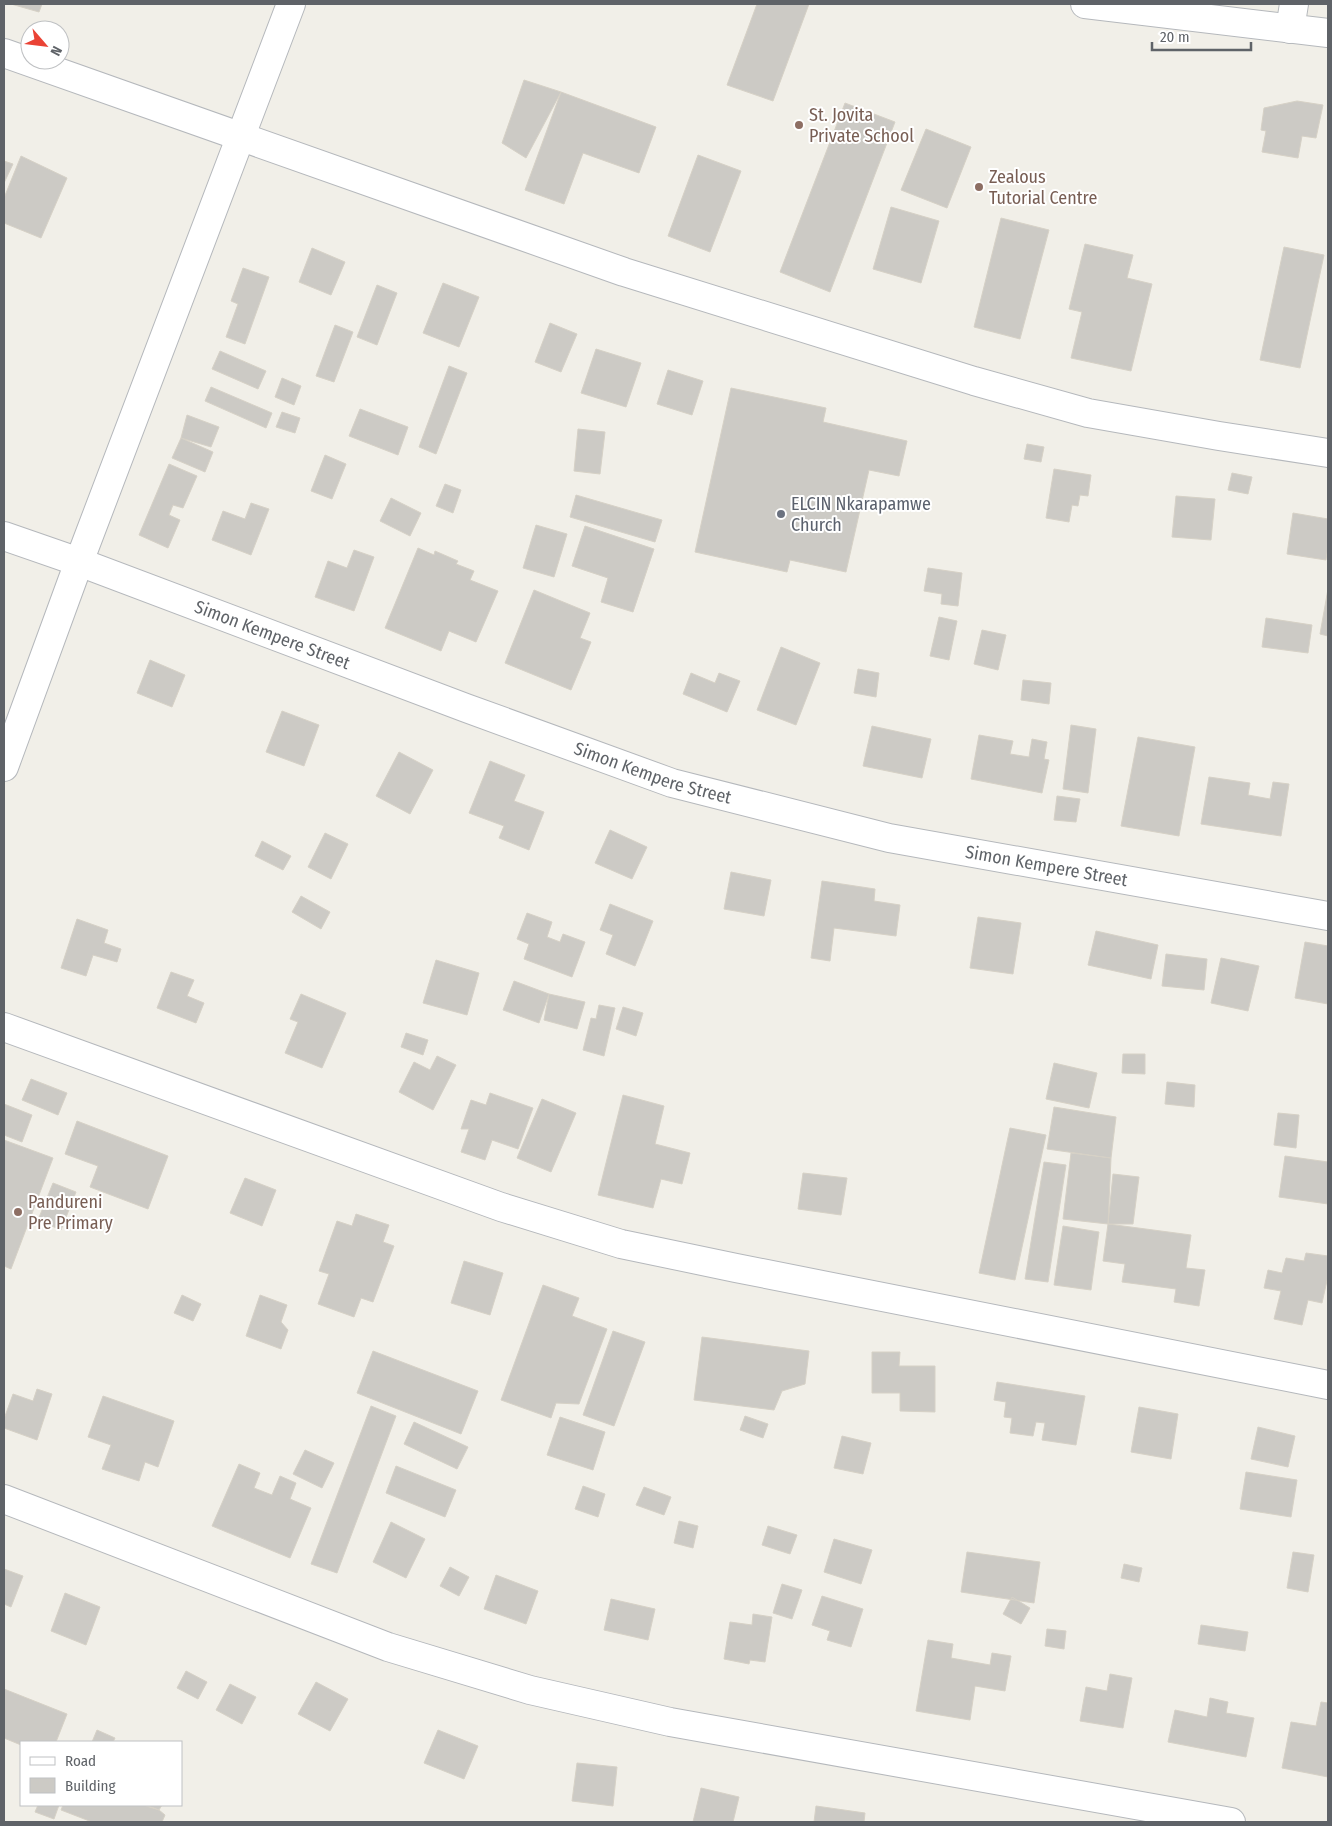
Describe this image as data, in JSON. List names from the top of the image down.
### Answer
{
  "streets": {
    "street": ["Simon Kempere Street"]
  },
  "places": [
    "St. Jovita Private School",
    "Zealous Tutorial Centre",
    "ELCIN Nkarapamwe Church",
    "Pandureni Pre Primary"
  ],
  "legend": ["Road", "Building"],
  "scale_bar": "20 m",
  "north": "bottom right"
}
